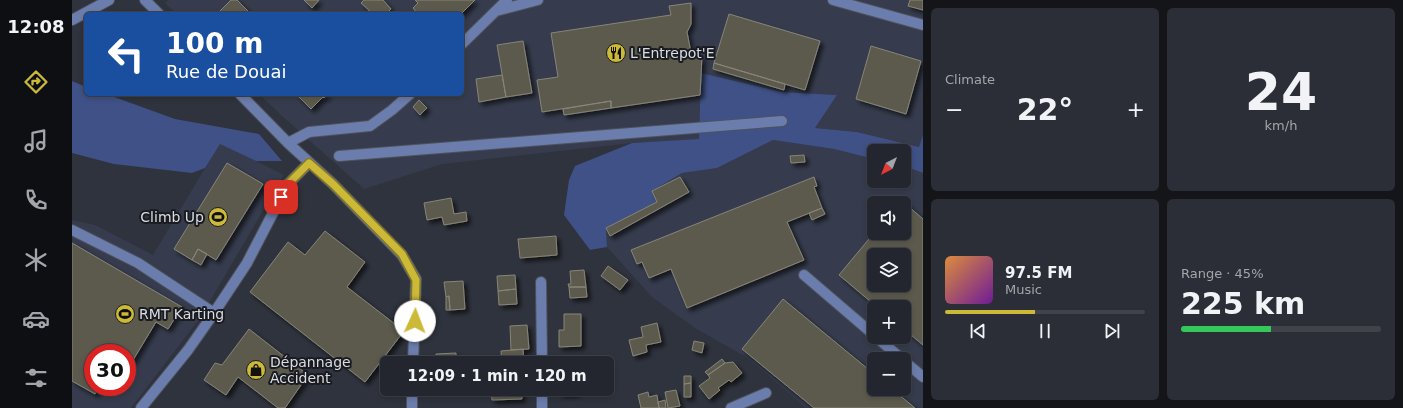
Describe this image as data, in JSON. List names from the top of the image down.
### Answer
{
  "places": {
    "restaurant": ["L'Entrepot'E"],
    "sports": ["Climb Up", "RMT Karting"],
    "shop": ["Dépannage Accident"]
  },
  "north": "bottom left",
  "page": {
    "tabs": "12:08",
    "tile": [
      "Climate",
      ["24", "km/h"],
      ["Range · 45%", "225 km"]
    ],
    "turn": ["100 m", "Rue de Douai"],
    "heat": ["−", "22°", "+"],
    "map_buttons": ["+", "−"],
    "song": ["97.5 FM", "Music"],
    "limit": "30",
    "trip": "12:09 · 1 min · 120 m"
  }
}
